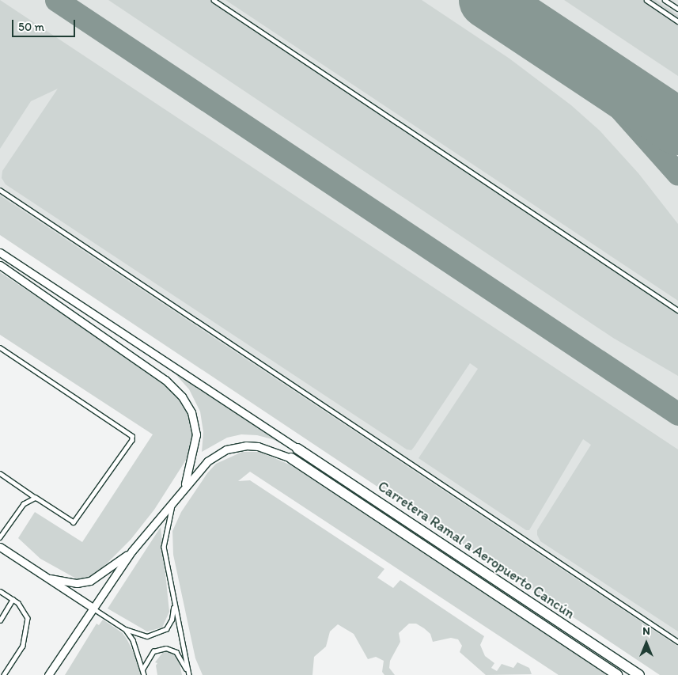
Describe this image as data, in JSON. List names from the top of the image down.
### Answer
{
  "streets": {
    "main road": ["Carretera Ramal a Aeropuerto Cancún"]
  },
  "scale_bar": "50 m",
  "north": "top"
}
